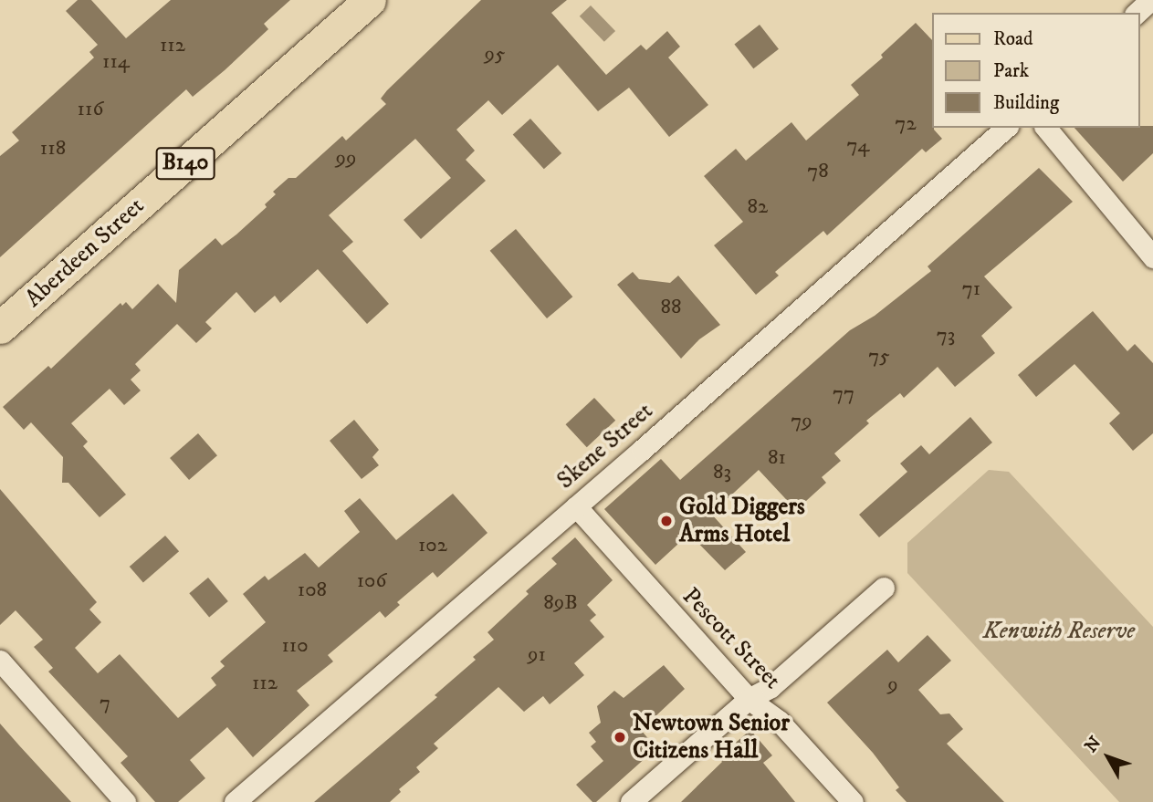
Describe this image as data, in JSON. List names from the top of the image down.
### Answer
{
  "streets": {
    "main road": ["B140", "Aberdeen Street"],
    "street": ["Skene Street", "Pescott Street"]
  },
  "crossings": [
    ["Skene Street", "Pescott Street"]
  ],
  "parks": ["Kenwith Reserve"],
  "places": ["Gold Diggers Arms Hotel", "Newtown Senior Citizens Hall"],
  "house_numbers": [
    "112",
    "95",
    "114",
    "116",
    "72",
    "74",
    "118",
    "99",
    "78",
    "82",
    "71",
    "88",
    "73",
    "75",
    "77",
    "79",
    "81",
    "83",
    "102",
    "106",
    "108",
    "89B",
    "110",
    "91",
    "112",
    "9",
    "7"
  ],
  "legend": ["Road", "Park", "Building"],
  "north": "top left"
}
